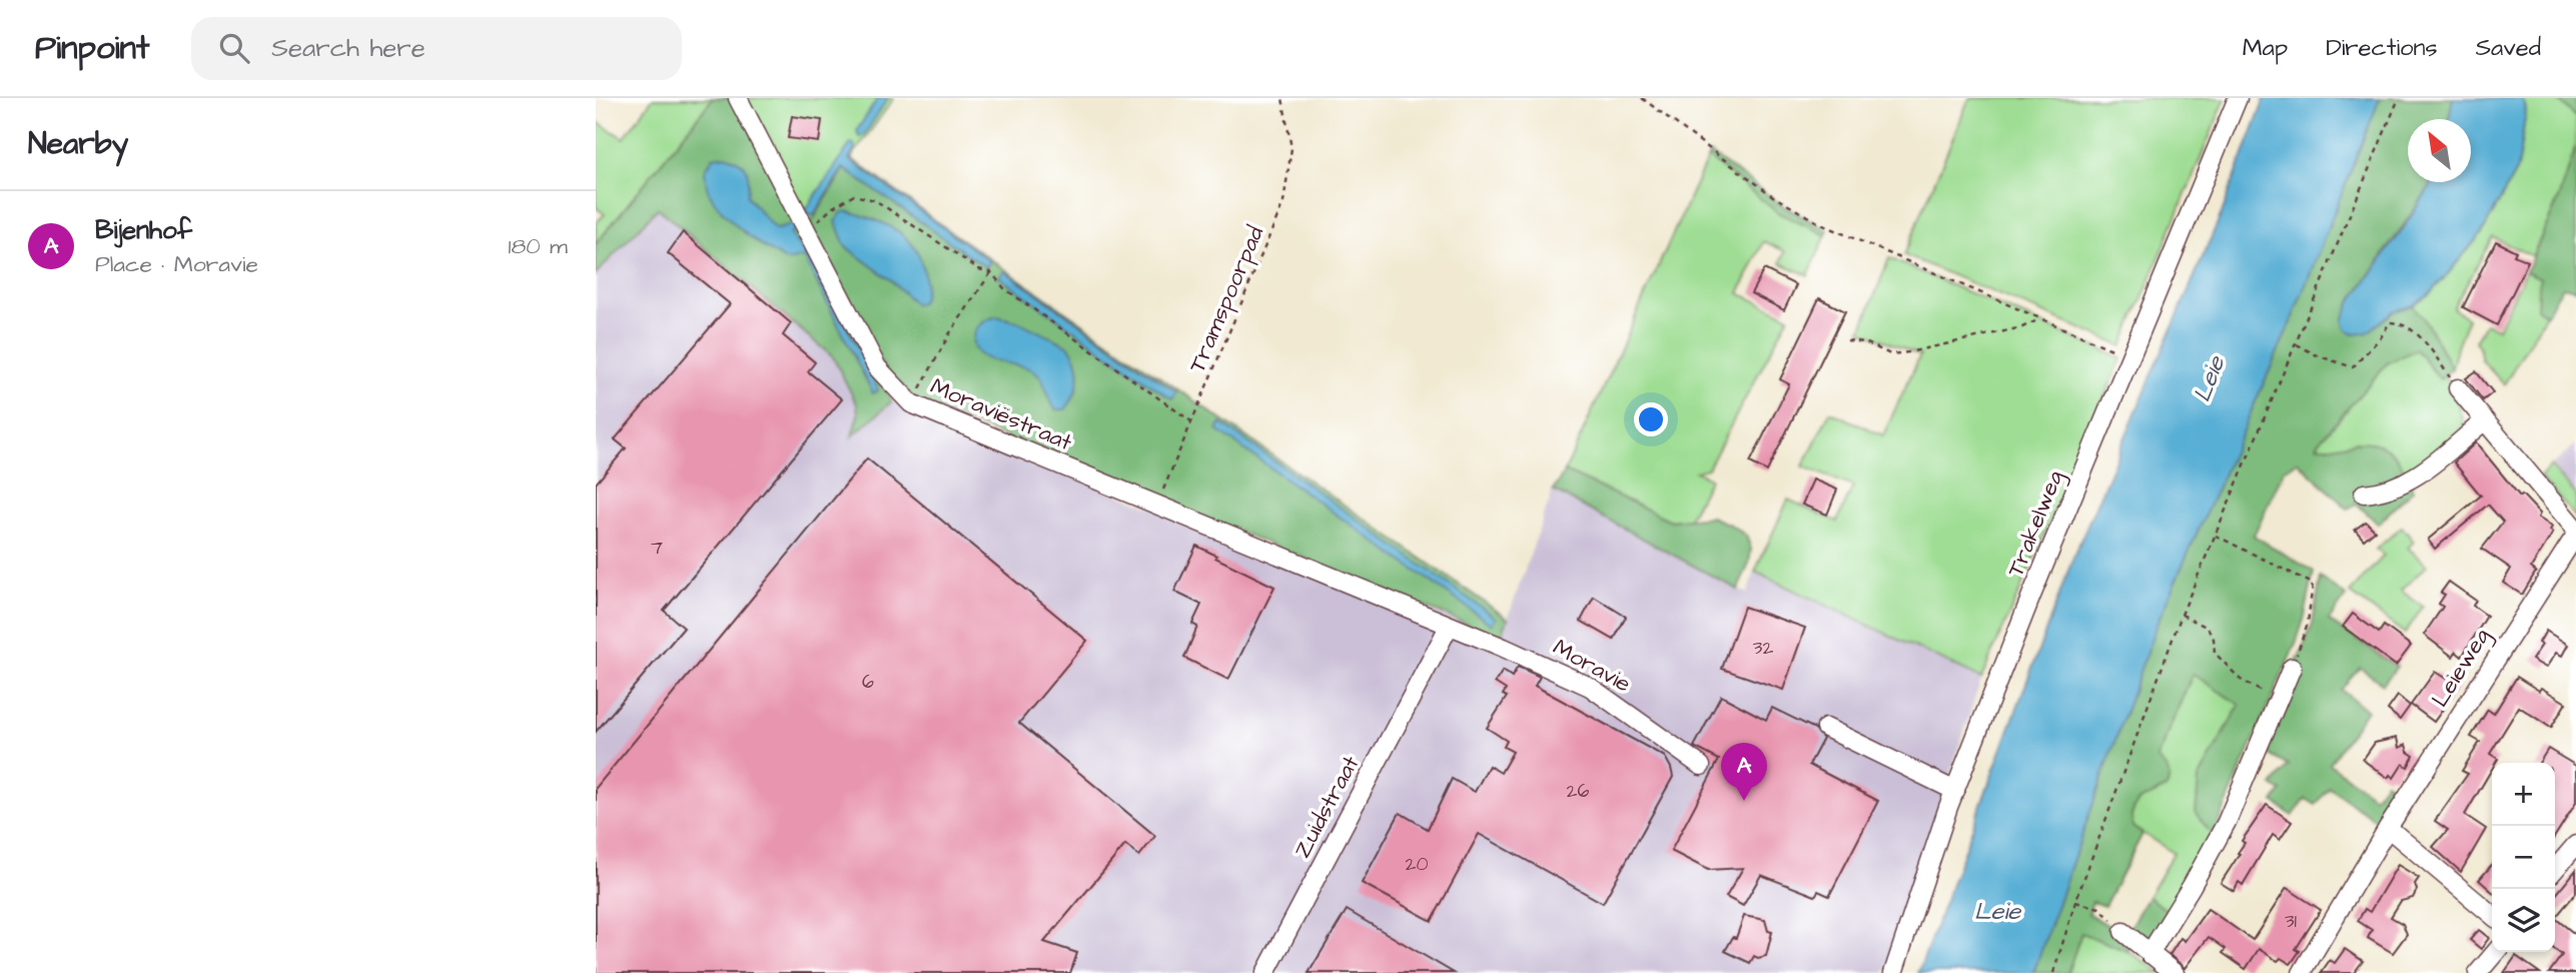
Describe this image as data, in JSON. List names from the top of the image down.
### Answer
{
  "streets": {
    "street": [
      "Moraviëstraat",
      "Trakelweg",
      "Moravie",
      "Leieweg",
      "Zuidstraat"
    ],
    "path": ["Tramspoorpad"]
  },
  "crossings": [
    ["Tramspoorpad", "Moraviëstraat"],
    ["Moraviëstraat", "Moravie"],
    ["Moravie", "Zuidstraat"]
  ],
  "water": ["Leie"],
  "house_numbers": [
    "7",
    "32",
    "6",
    "26",
    "20",
    "31"
  ],
  "north": "top left",
  "page": {
    "header": "Pinpoint",
    "search": "Search here",
    "nav": ["Map", "Directions", "Saved"],
    "heading": "Nearby",
    "list": [
      {
        "mark": "A",
        "name": "Bijenhof",
        "note": "Place · Moravie",
        "value": "180 m"
      }
    ],
    "pins": "A",
    "map_buttons": ["+", "−"]
  }
}
